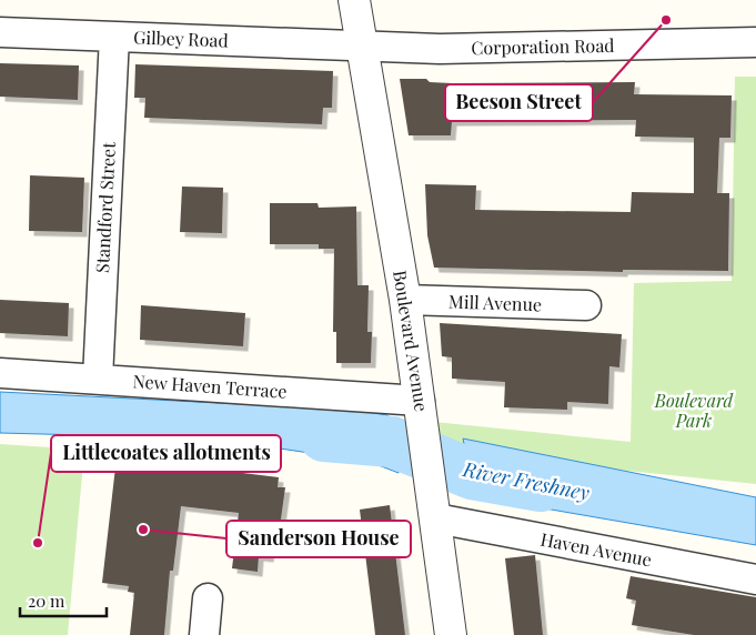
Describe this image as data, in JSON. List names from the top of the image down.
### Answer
{
  "streets": {
    "street": [
      "Gilbey Road",
      "Corporation Road",
      "Standford Street",
      "Mill Avenue",
      "Boulevard Avenue",
      "New Haven Terrace",
      "Haven Avenue"
    ]
  },
  "crossings": [
    ["Gilbey Road", "Corporation Road"],
    ["Gilbey Road", "Standford Street"],
    ["Gilbey Road", "Boulevard Avenue"],
    ["Corporation Road", "Boulevard Avenue"],
    ["Standford Street", "New Haven Terrace"],
    ["Mill Avenue", "Boulevard Avenue"],
    ["Boulevard Avenue", "New Haven Terrace"],
    ["Boulevard Avenue", "Haven Avenue"]
  ],
  "water": ["River Freshney"],
  "parks": ["Boulevard Park"],
  "places": ["Beeson Street", "Sanderson House", "Littlecoates allotments"],
  "scale_bar": "20 m"
}
